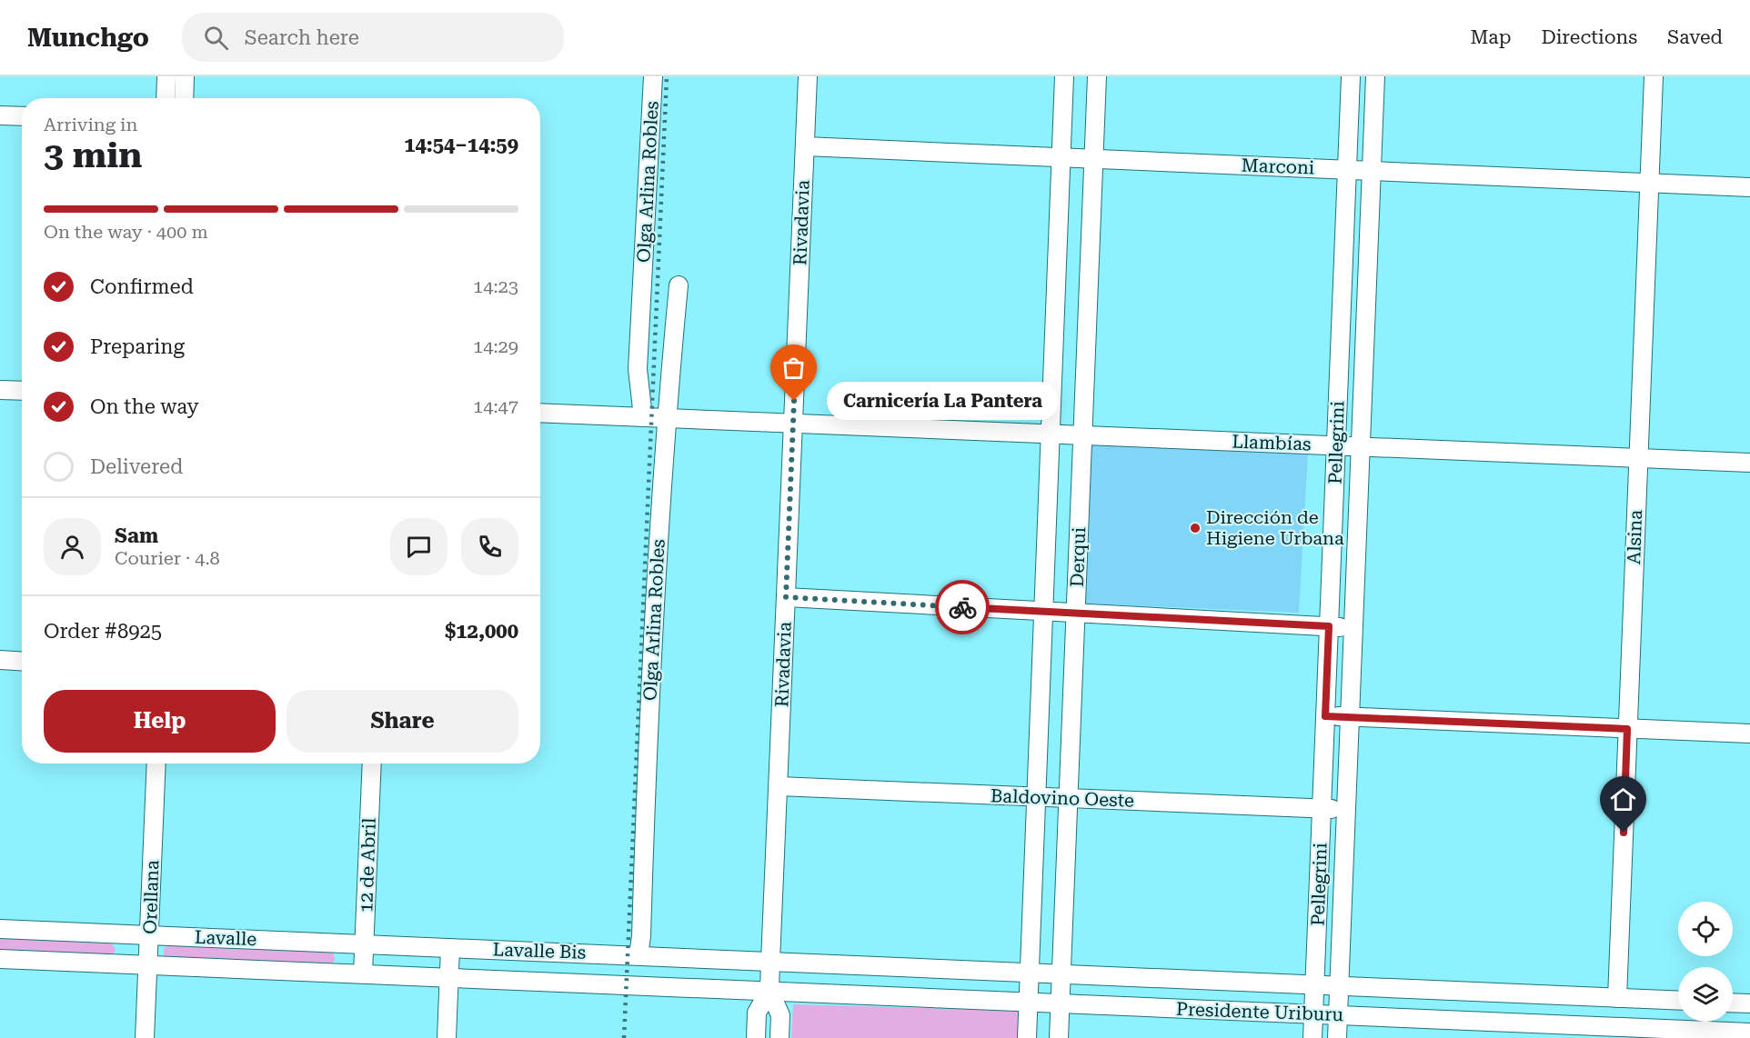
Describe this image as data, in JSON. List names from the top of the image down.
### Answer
{
  "streets": {
    "street": [
      "Marconi",
      "Olga Arlina Robles",
      "Rivadavia",
      "Llambías",
      "Pellegrini",
      "Alsina",
      "Derqui",
      "Baldovino Oeste",
      "12 de Abril",
      "Orellana",
      "Lavalle",
      "Lavalle Bis",
      "Presidente Uriburu"
    ]
  },
  "crossings": [
    ["Marconi", "Rivadavia"],
    ["Marconi", "Pellegrini"],
    ["Marconi", "Alsina"],
    ["Marconi", "Derqui"],
    ["Olga Arlina Robles", "Llambías"],
    ["Olga Arlina Robles", "Lavalle Bis"],
    ["Rivadavia", "Llambías"],
    ["Rivadavia", "Baldovino Oeste"],
    ["Rivadavia", "Lavalle Bis"],
    ["Rivadavia", "Presidente Uriburu"],
    ["Llambías", "Pellegrini"],
    ["Llambías", "Alsina"],
    ["Llambías", "Derqui"],
    ["Pellegrini", "Baldovino Oeste"],
    ["Pellegrini", "Presidente Uriburu"],
    ["Alsina", "Presidente Uriburu"],
    ["Derqui", "Baldovino Oeste"],
    ["Derqui", "Presidente Uriburu"],
    ["12 de Abril", "Lavalle"],
    ["Orellana", "Lavalle"],
    ["Lavalle", "Lavalle Bis"],
    ["Lavalle Bis", "Presidente Uriburu"]
  ],
  "places": ["Carnicería La Pantera", "Dirección de Higiene Urbana"],
  "page": {
    "header": "Munchgo",
    "search": "Search here",
    "nav": ["Map", "Directions", "Saved"],
    "heading": ["3 min", "Arriving in", "14:54–14:59"],
    "panel": [
      "Sam",
      "Courier · 4.8",
      "Order #8925",
      "$12,000"
    ],
    "bar": "On the way · 400 m",
    "list": [
      ["Confirmed", "14:23"],
      ["Preparing", "14:29"],
      ["On the way", "14:47"],
      "Delivered"
    ],
    "bubble": "Carnicería La Pantera",
    "buttons": ["Help", "Share"]
  }
}
